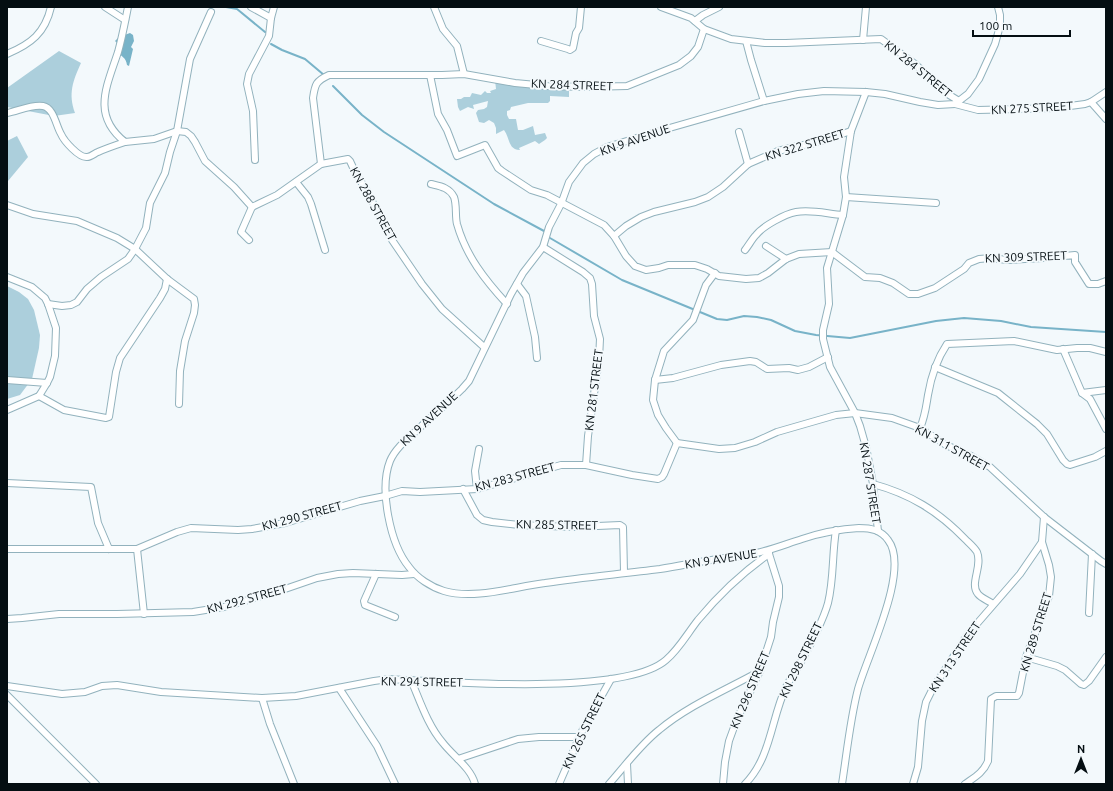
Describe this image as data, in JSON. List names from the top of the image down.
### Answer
{
  "streets": {
    "street": [
      "KN 284 STREET",
      "KN 275 STREET",
      "KN 9 AVENUE",
      "KN 322 STREET",
      "KN 288 STREET",
      "KN 309 STREET",
      "KN 281 STREET",
      "KN 311 STREET",
      "KN 283 STREET",
      "KN 287 STREET",
      "KN 290 STREET",
      "KN 285 STREET",
      "KN 292 STREET",
      "KN 289 STREET",
      "KN 313 STREET",
      "KN 298 STREET",
      "KN 294 STREET",
      "KN 296 STREET",
      "KN 265 STREET"
    ]
  },
  "crossings": [
    ["KN 284 STREET", "KN 275 STREET"],
    ["KN 284 STREET", "KN 9 AVENUE"],
    ["KN 284 STREET", "KN 288 STREET"],
    ["KN 275 STREET", "KN 9 AVENUE"],
    ["KN 9 AVENUE", "KN 288 STREET"],
    ["KN 9 AVENUE", "KN 281 STREET"],
    ["KN 9 AVENUE", "KN 283 STREET"],
    ["KN 9 AVENUE", "KN 287 STREET"],
    ["KN 9 AVENUE", "KN 290 STREET"],
    ["KN 9 AVENUE", "KN 285 STREET"],
    ["KN 9 AVENUE", "KN 292 STREET"],
    ["KN 9 AVENUE", "KN 298 STREET"],
    ["KN 9 AVENUE", "KN 294 STREET"],
    ["KN 9 AVENUE", "KN 296 STREET"],
    ["KN 322 STREET", "KN 287 STREET"],
    ["KN 309 STREET", "KN 287 STREET"],
    ["KN 281 STREET", "KN 283 STREET"],
    ["KN 311 STREET", "KN 287 STREET"],
    ["KN 311 STREET", "KN 313 STREET"],
    ["KN 283 STREET", "KN 290 STREET"],
    ["KN 283 STREET", "KN 285 STREET"],
    ["KN 289 STREET", "KN 313 STREET"],
    ["KN 294 STREET", "KN 296 STREET"],
    ["KN 294 STREET", "KN 265 STREET"]
  ],
  "scale_bar": "100 m",
  "north": "top"
}
